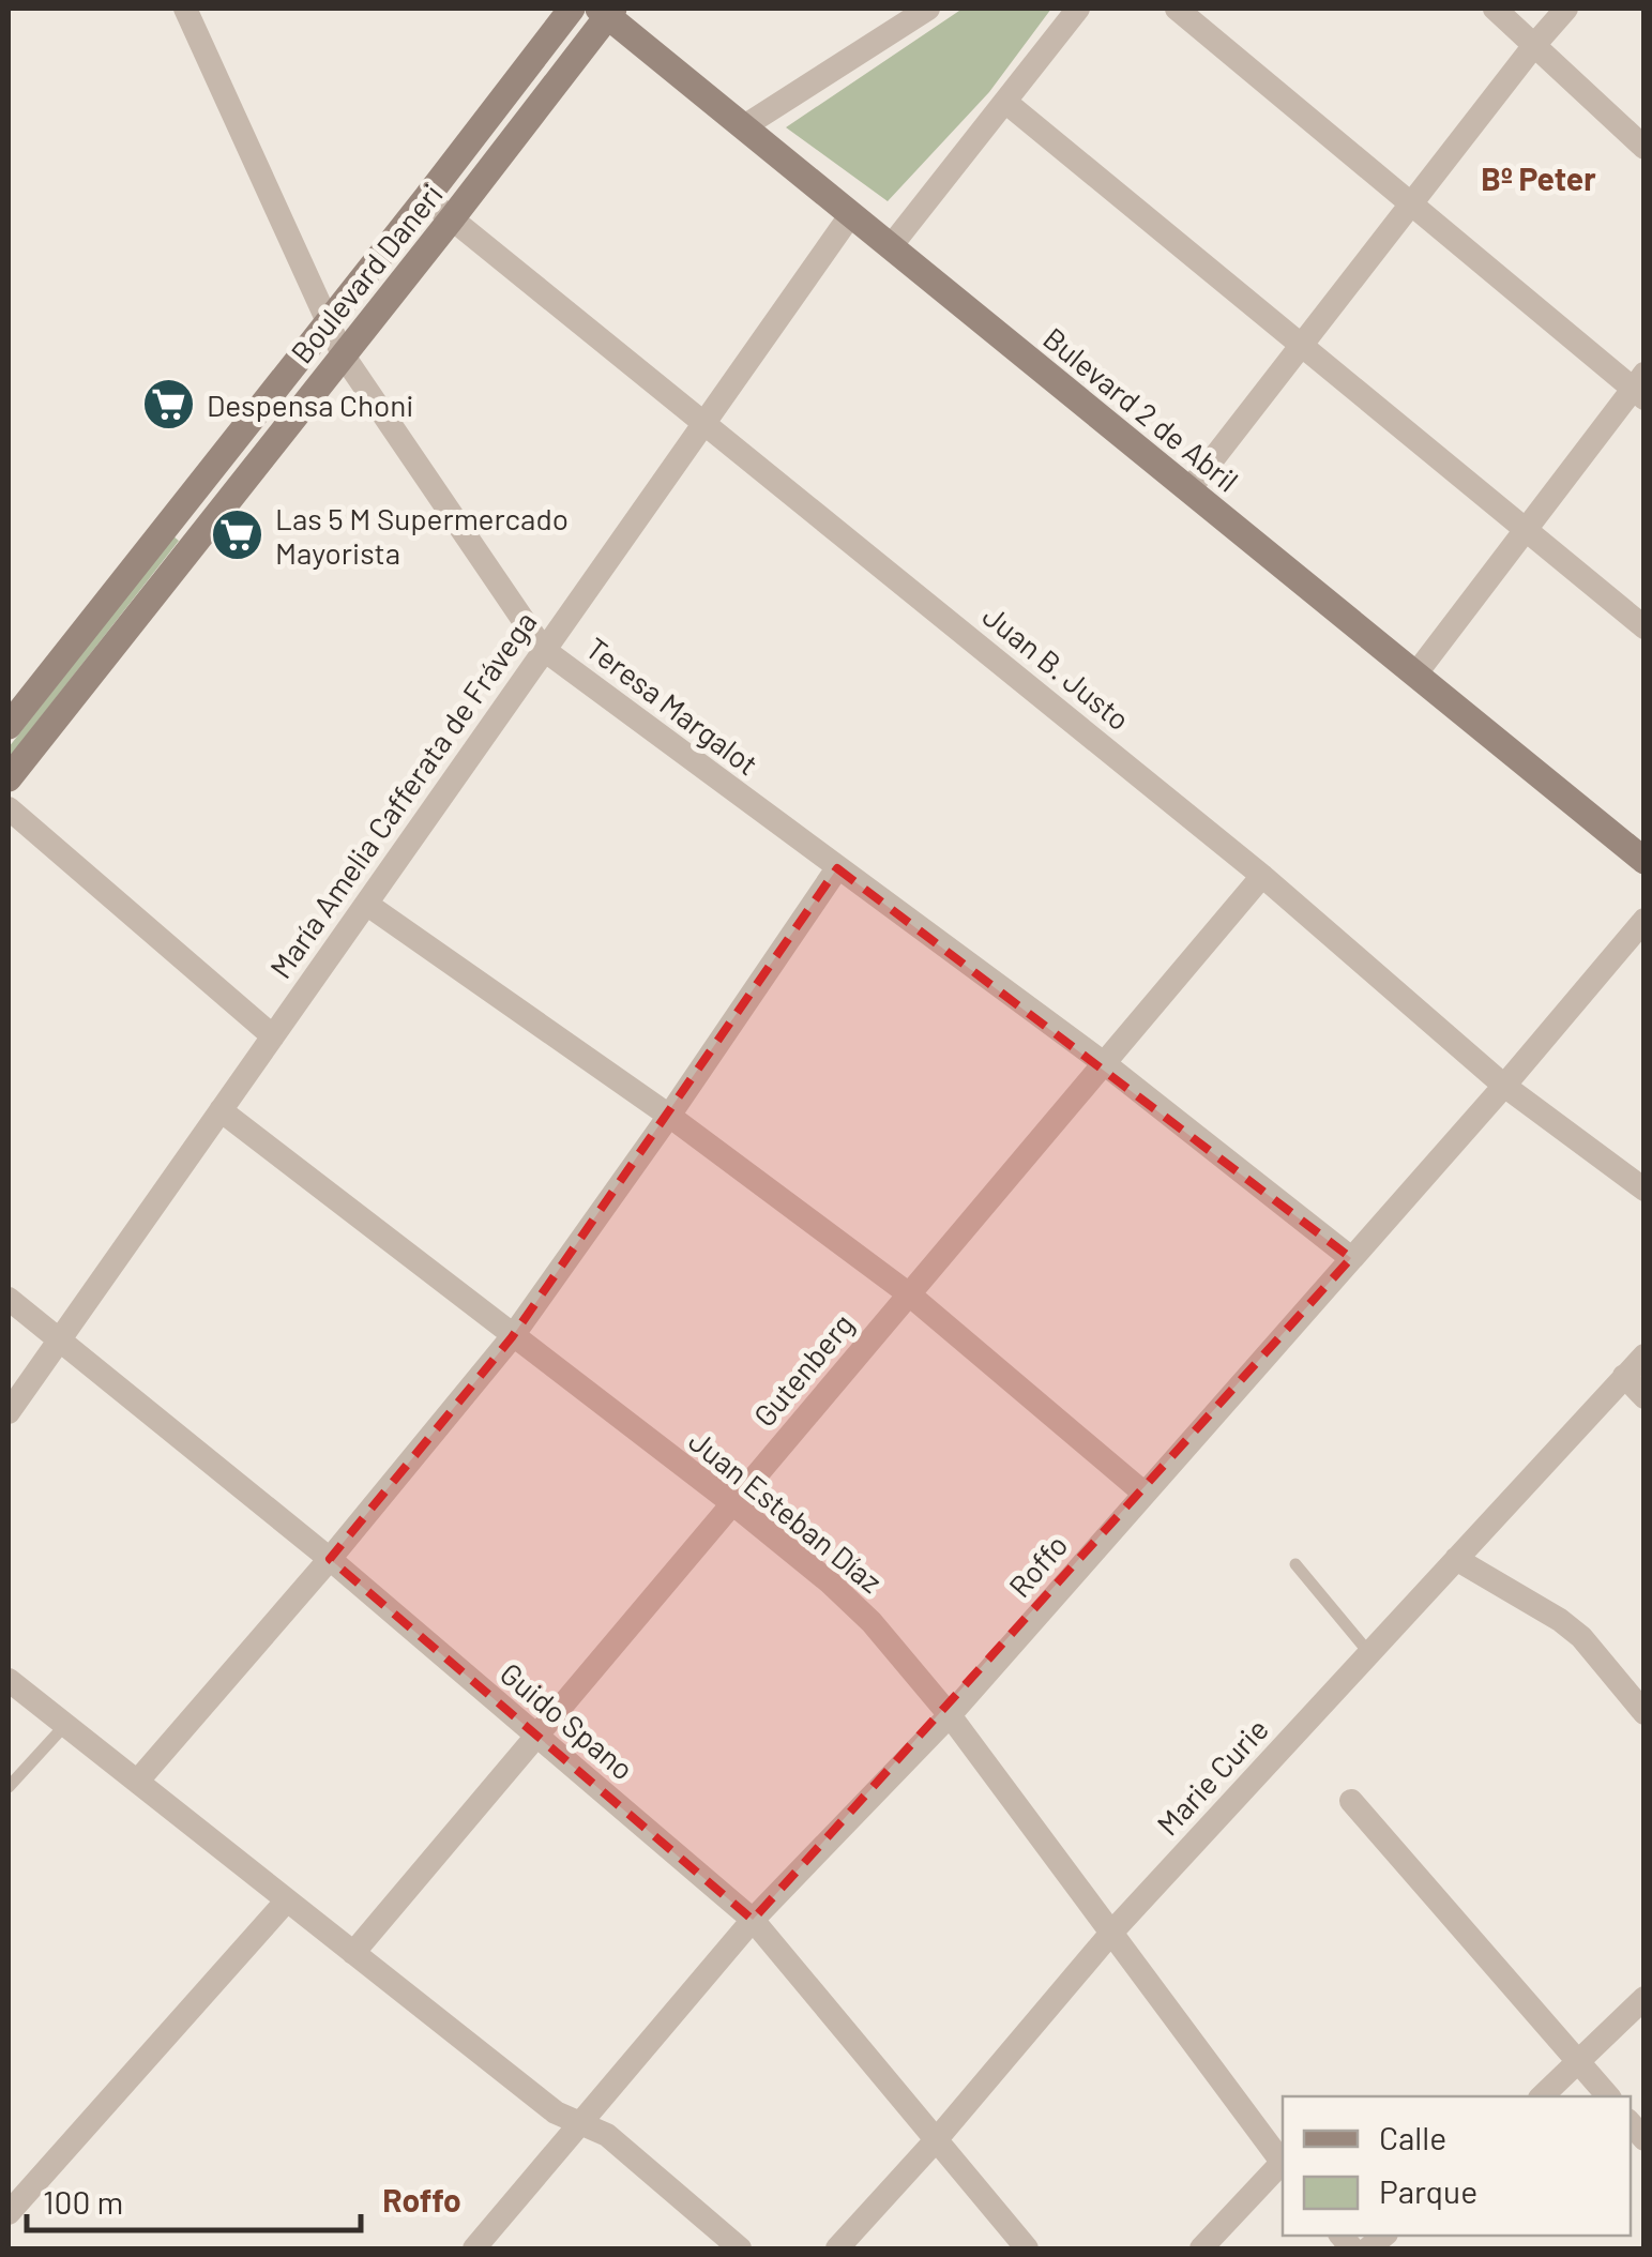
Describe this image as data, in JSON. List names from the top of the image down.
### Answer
{
  "streets": {
    "main road": ["Boulevard Daneri", "Bulevard 2 de Abril"],
    "street": [
      "Juan B. Justo",
      "Teresa Margalot",
      "María Amelia Cafferata de Frávega",
      "Gutenberg",
      "Juan Esteban Díaz",
      "Roffo",
      "Guido Spano",
      "Marie Curie"
    ]
  },
  "crossings": [
    ["Boulevard Daneri", "Bulevard 2 de Abril"],
    ["Boulevard Daneri", "Juan B. Justo"],
    ["Boulevard Daneri", "Teresa Margalot"],
    ["Bulevard 2 de Abril", "María Amelia Cafferata de Frávega"],
    ["Juan B. Justo", "María Amelia Cafferata de Frávega"],
    ["Juan B. Justo", "Gutenberg"],
    ["Juan B. Justo", "Roffo"],
    ["Teresa Margalot", "María Amelia Cafferata de Frávega"],
    ["Teresa Margalot", "Gutenberg"],
    ["Teresa Margalot", "Roffo"],
    ["María Amelia Cafferata de Frávega", "Juan Esteban Díaz"],
    ["María Amelia Cafferata de Frávega", "Guido Spano"],
    ["Gutenberg", "Juan Esteban Díaz"],
    ["Gutenberg", "Guido Spano"],
    ["Juan Esteban Díaz", "Roffo"],
    ["Juan Esteban Díaz", "Marie Curie"],
    ["Roffo", "Guido Spano"],
    ["Guido Spano", "Marie Curie"]
  ],
  "districts": ["Bº Peter", "Roffo"],
  "places": {
    "supermarket": ["Despensa Choni", "Las 5 M Supermercado Mayorista"]
  },
  "legend": ["Calle", "Parque"],
  "scale_bar": "100 m"
}
